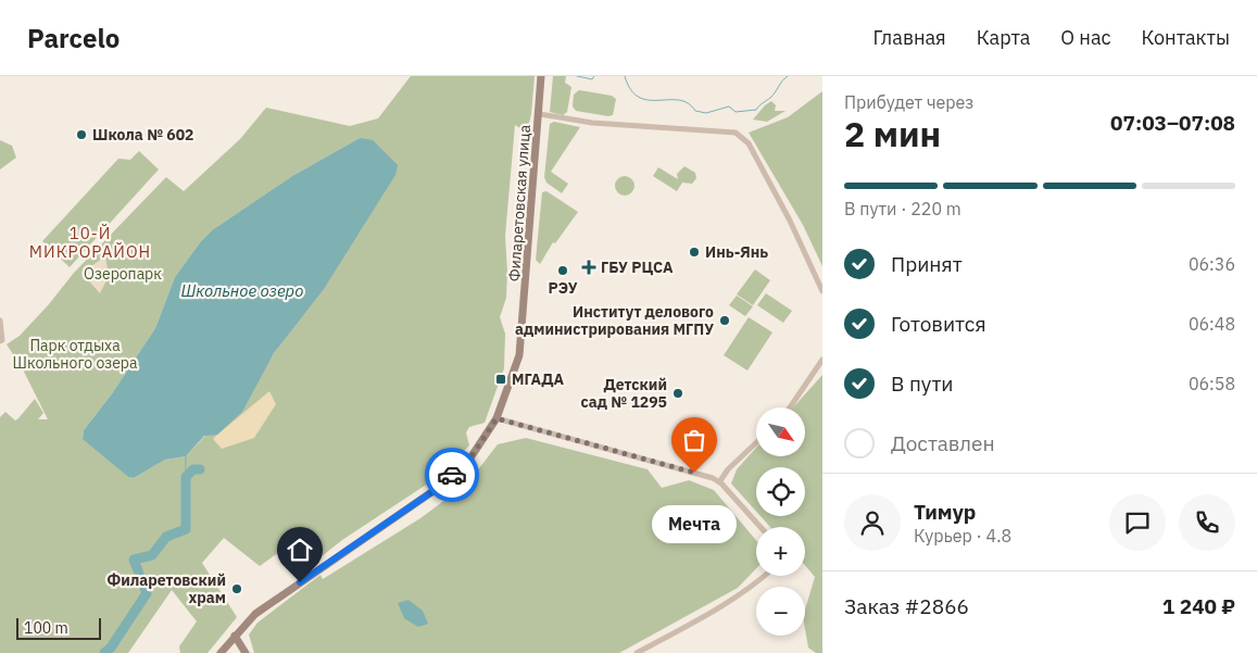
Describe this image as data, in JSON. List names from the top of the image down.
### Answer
{
  "streets": {
    "street": ["Филаретовская улица"]
  },
  "districts": ["10-Й МИКРОРАЙОН"],
  "water": ["Школьное озеро"],
  "parks": ["Озеропарк", "Парк отдыха Школьного озера"],
  "places": {
    "other": [
      "Школа № 602",
      "Инь-Янь",
      "РЭУ",
      "Институт делового администрирования МГПУ",
      "Детский сад № 1295",
      "Мечта",
      "Филаретовский храм"
    ],
    "health": ["ГБУ РЦСА"],
    "transit": ["МГАДА"]
  },
  "scale_bar": "100 m",
  "north": "bottom right",
  "page": {
    "header": "Parcelo",
    "nav": [
      "Главная",
      "Карта",
      "О нас",
      "Контакты"
    ],
    "heading": ["2 мин", "Прибудет через", "07:03–07:08"],
    "panel": [
      "Тимур",
      "Курьер · 4.8",
      "Заказ #2866",
      "1 240 ₽"
    ],
    "bar": "В пути · 220 m",
    "list": [
      ["Принят", "06:36"],
      ["Готовится", "06:48"],
      ["В пути", "06:58"],
      "Доставлен"
    ],
    "map_buttons": ["+", "−"],
    "bubble": "Мечта",
    "scale": "100 m"
  }
}
